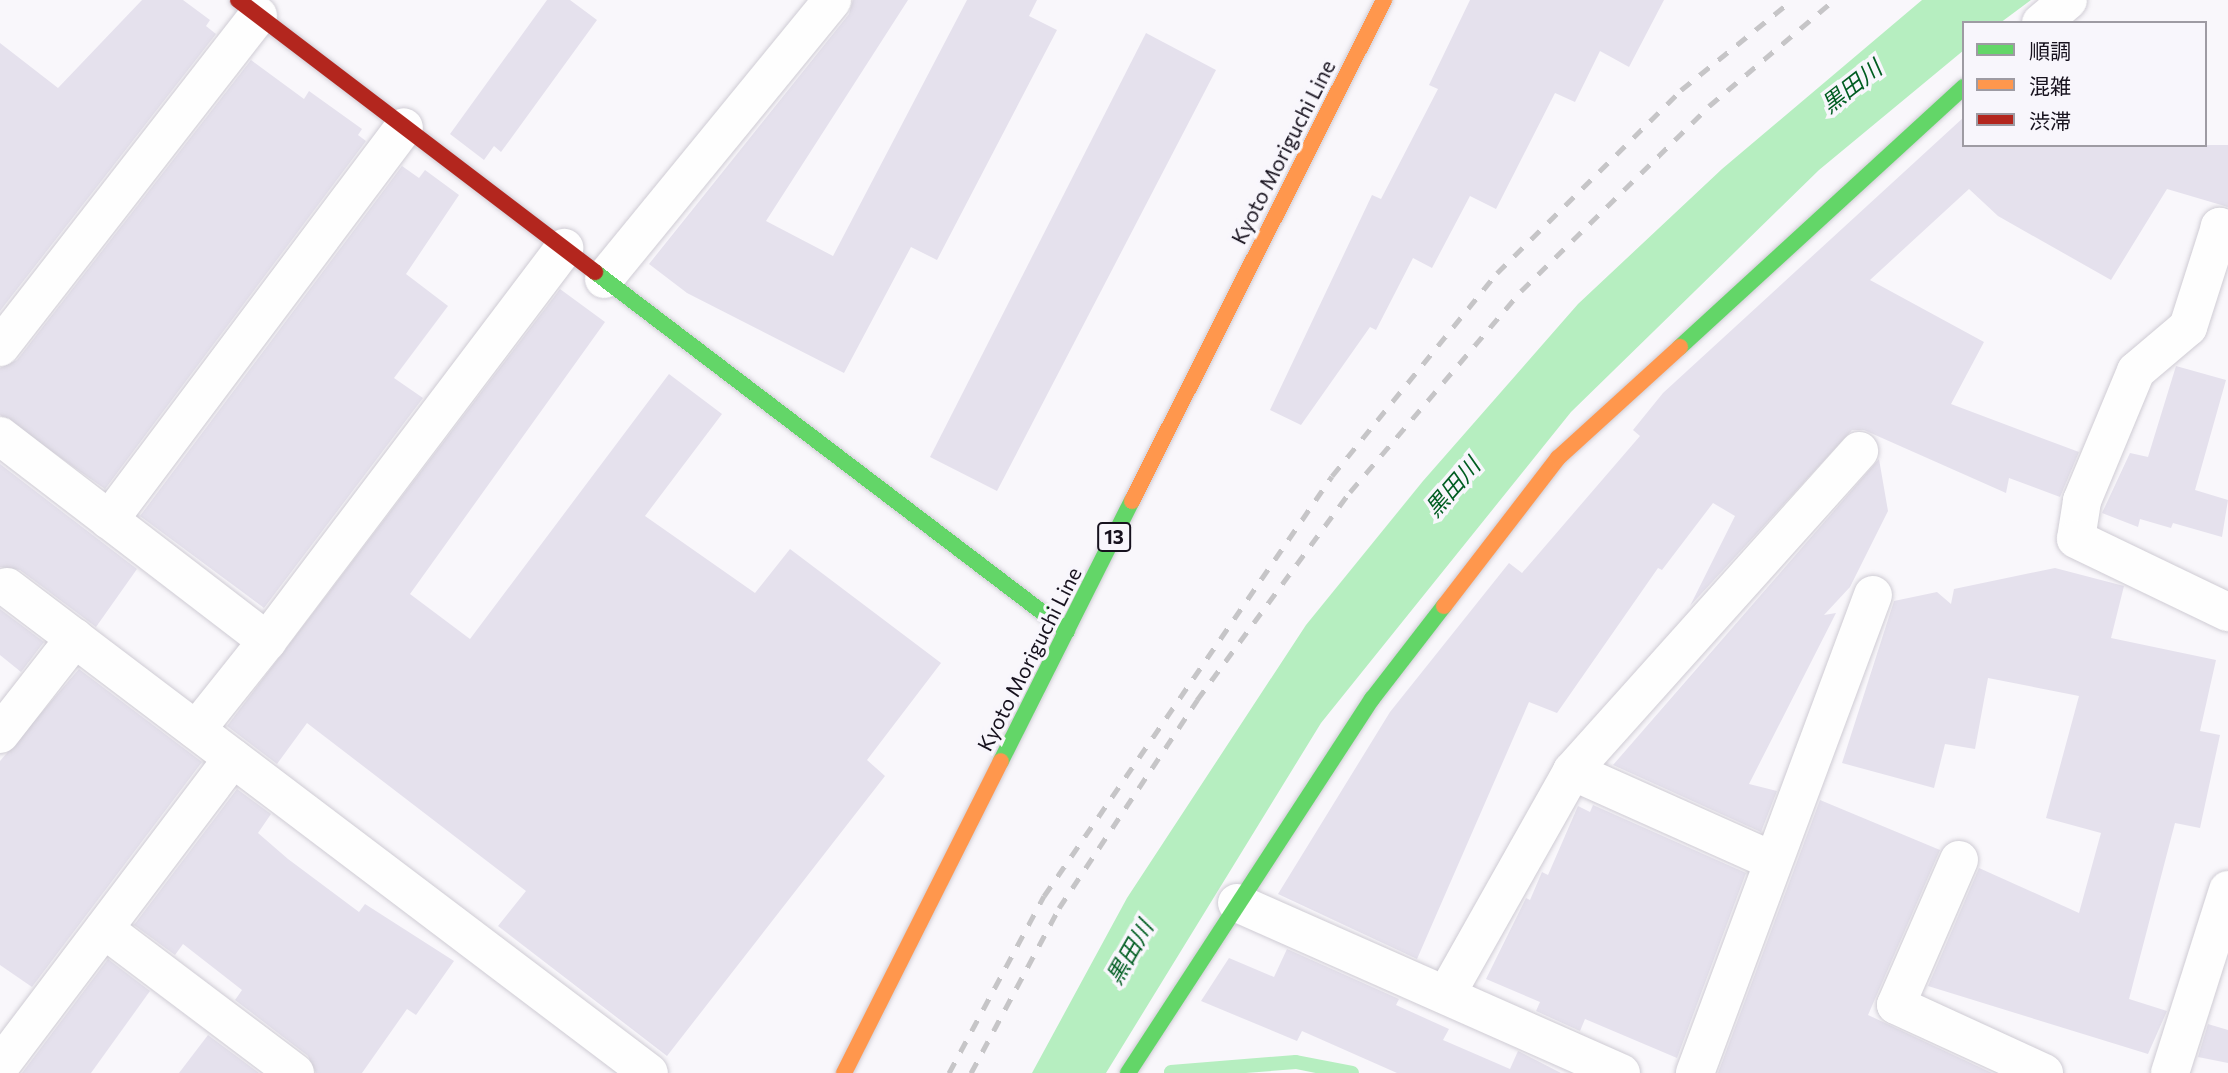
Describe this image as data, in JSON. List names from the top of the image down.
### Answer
{
  "streets": {
    "street": ["Kyoto Moriguchi Line", "13"]
  },
  "water": ["黒田川"],
  "legend": ["順調", "混雑", "渋滞"]
}
